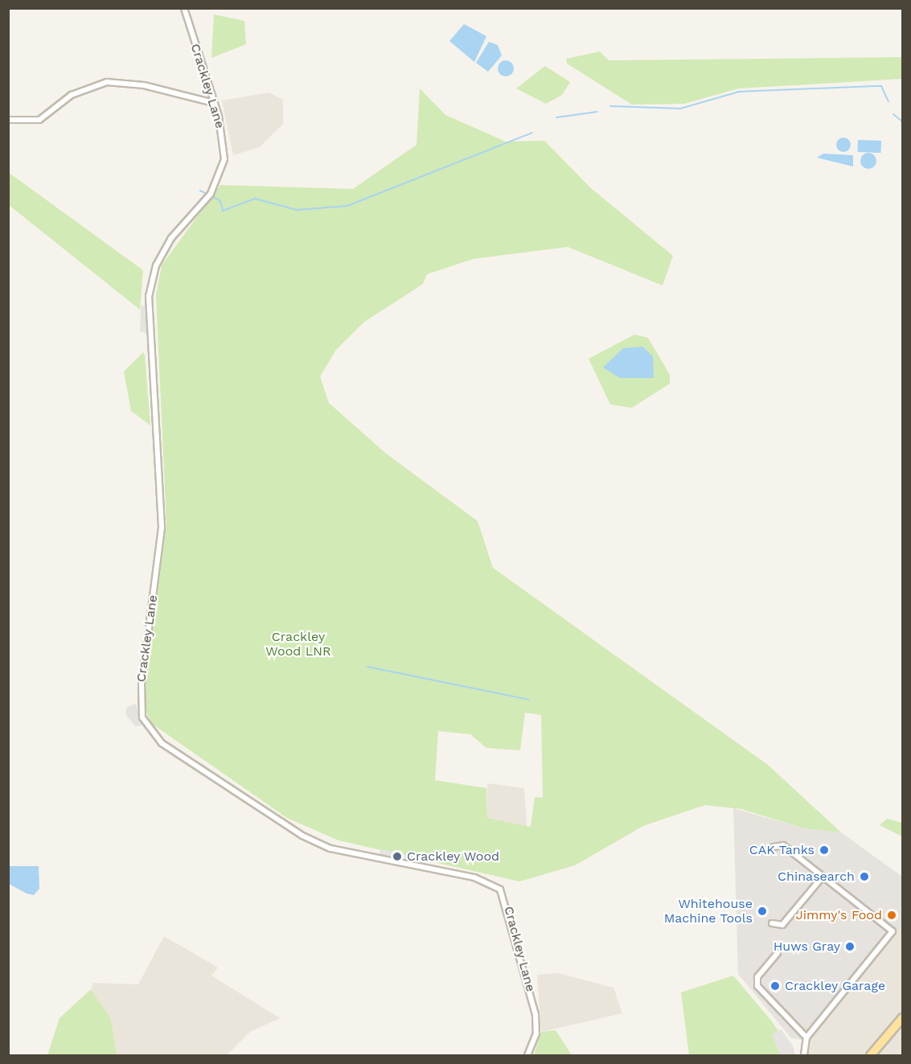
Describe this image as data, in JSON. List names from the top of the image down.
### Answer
{
  "streets": {
    "street": ["Crackley Lane"]
  },
  "parks": ["Crackley Wood LNR"],
  "places": [
    "CAK Tanks",
    "Crackley Wood",
    "Chinasearch",
    "Whitehouse Machine Tools",
    "Jimmy's Food",
    "Huws Gray",
    "Crackley Garage"
  ]
}
